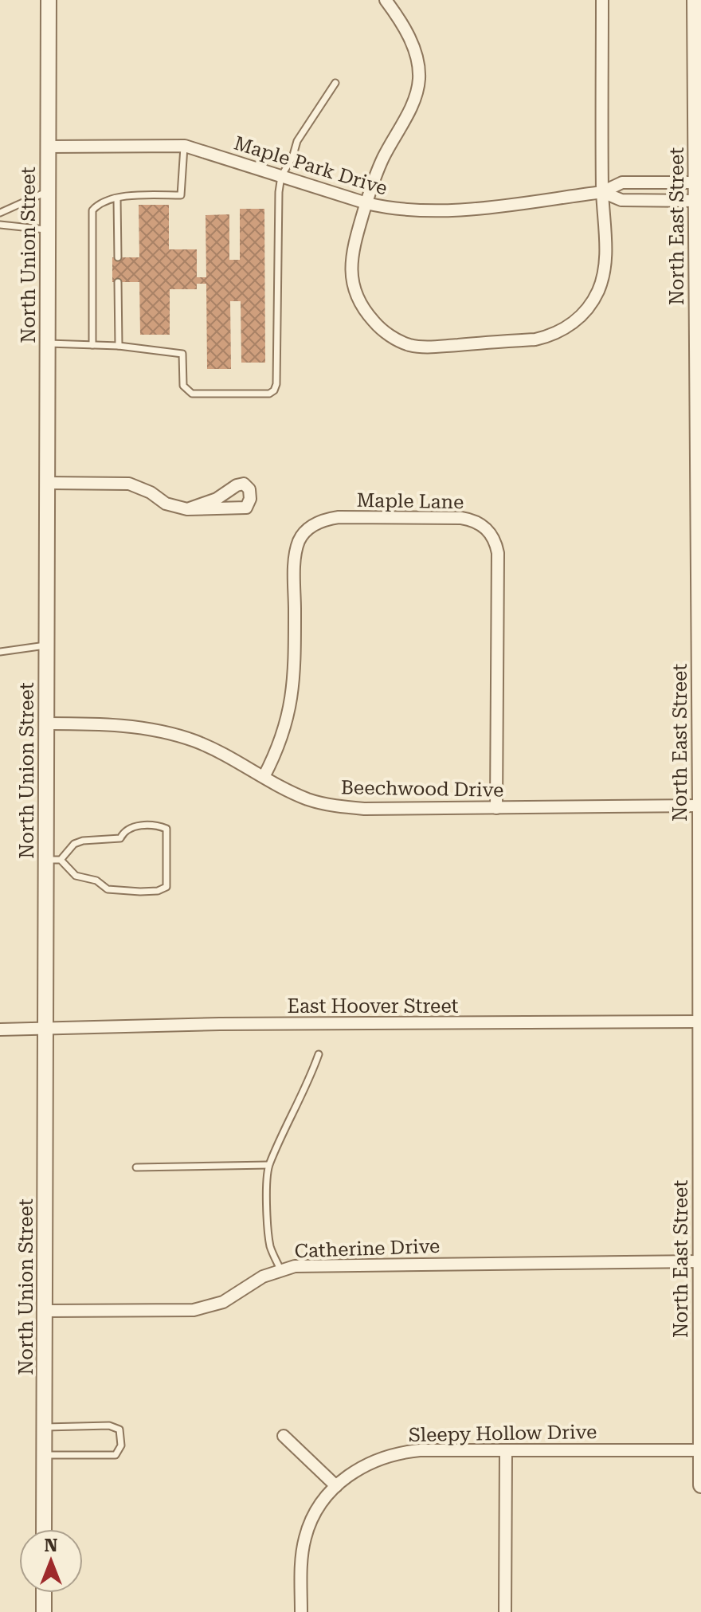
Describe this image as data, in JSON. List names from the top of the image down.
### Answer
{
  "streets": {
    "street": [
      "Maple Park Drive",
      "North East Street",
      "North Union Street",
      "Maple Lane",
      "Beechwood Drive",
      "East Hoover Street",
      "Catherine Drive",
      "Sleepy Hollow Drive"
    ]
  },
  "crossings": [
    ["Maple Park Drive", "North East Street"],
    ["Maple Park Drive", "North Union Street"],
    ["North East Street", "Beechwood Drive"],
    ["North East Street", "East Hoover Street"],
    ["North East Street", "Catherine Drive"],
    ["North East Street", "Sleepy Hollow Drive"],
    ["North Union Street", "Beechwood Drive"],
    ["North Union Street", "East Hoover Street"],
    ["North Union Street", "Catherine Drive"],
    ["Maple Lane", "Beechwood Drive"]
  ],
  "north": "top"
}
